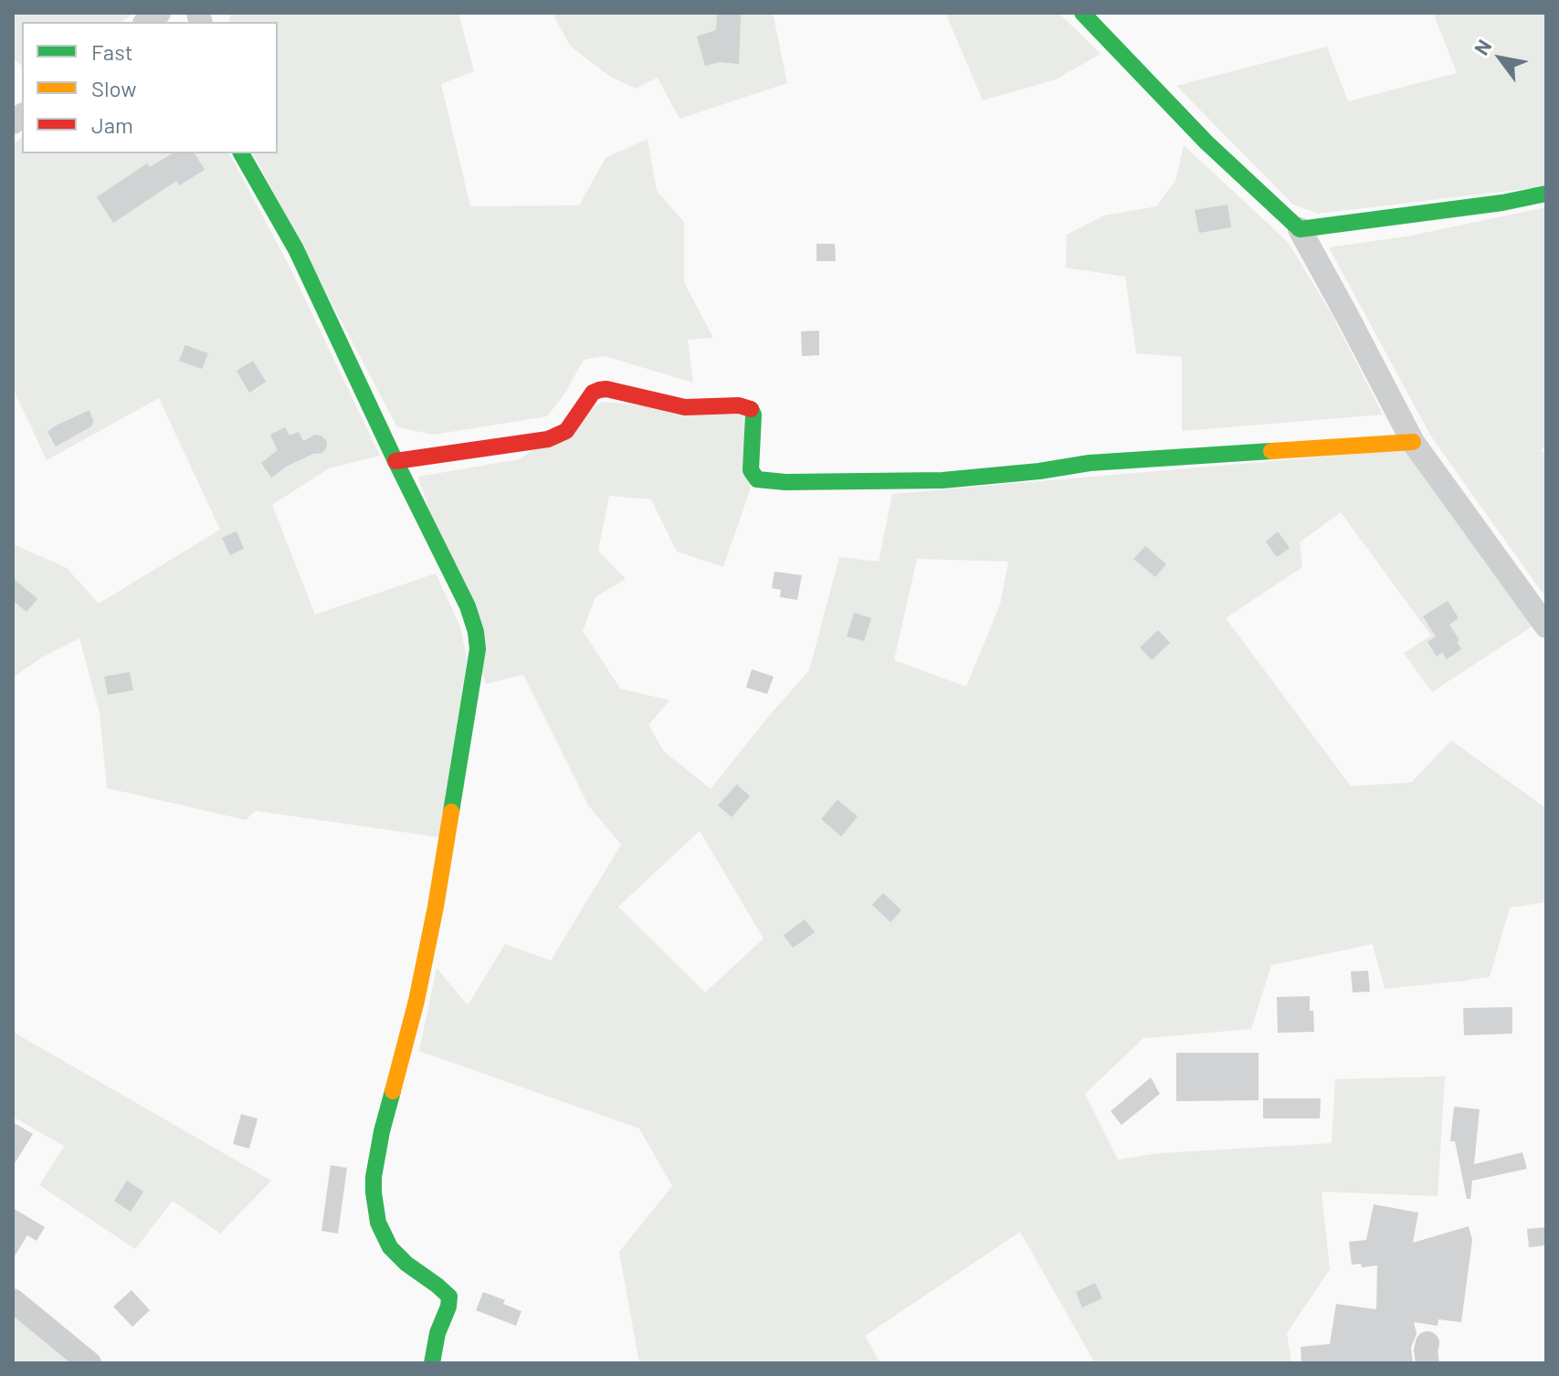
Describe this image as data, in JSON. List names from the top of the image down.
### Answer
{
  "legend": ["Fast", "Slow", "Jam"],
  "north": "top left"
}
